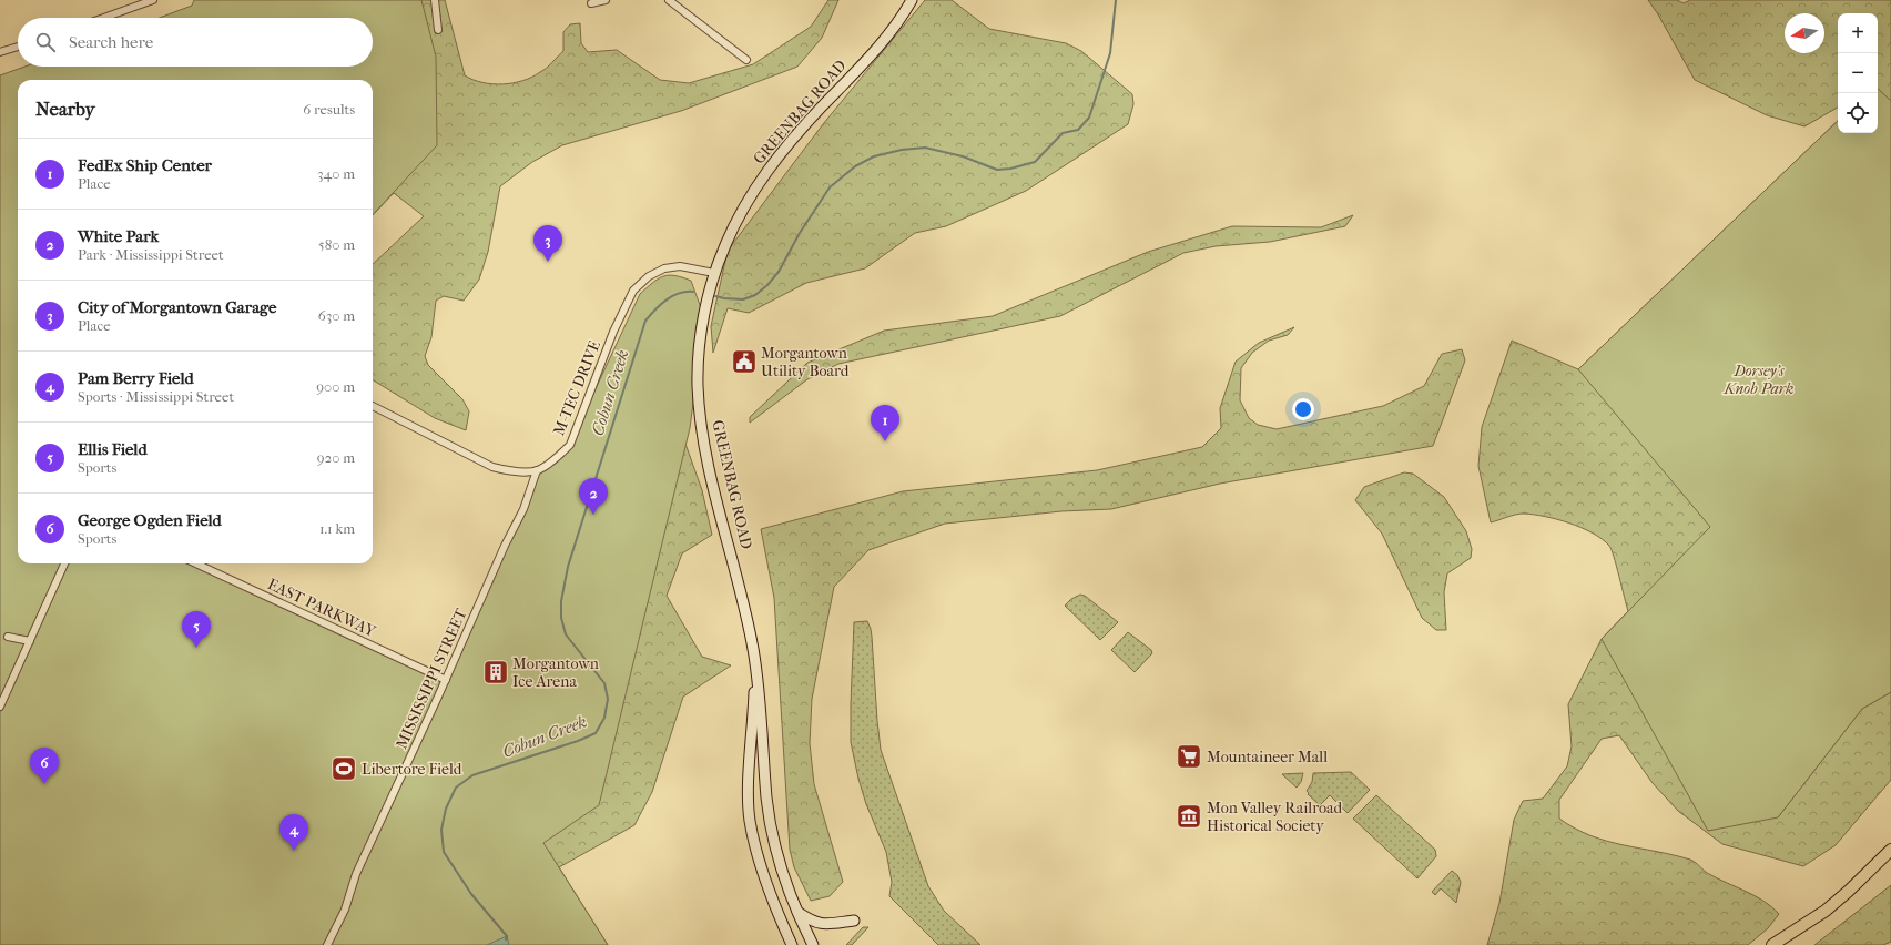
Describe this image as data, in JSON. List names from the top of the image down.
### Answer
{
  "streets": {
    "main road": ["GREENBAG ROAD"],
    "street": ["M-TEC DRIVE", "EAST PARKWAY", "MISSISSIPPI STREET"]
  },
  "crossings": [
    ["GREENBAG ROAD", "M-TEC DRIVE"],
    ["M-TEC DRIVE", "MISSISSIPPI STREET"],
    ["EAST PARKWAY", "MISSISSIPPI STREET"]
  ],
  "water": ["Cobun Creek"],
  "parks": ["Dorsey's Knob Park"],
  "places": {
    "public building": ["Morgantown Utility Board"],
    "building": ["Morgantown Ice Arena"],
    "supermarket": ["Mountaineer Mall"],
    "sports": ["Libertore Field"],
    "museum": ["Mon Valley Railroad Historical Society"]
  },
  "north": "left",
  "page": {
    "map_buttons": ["+", "−"],
    "search": "Search here",
    "heading": ["Nearby", "6 results"],
    "list": [
      {
        "mark": "1",
        "name": "FedEx Ship Center",
        "note": "Place",
        "value": "340 m"
      },
      {
        "mark": "2",
        "name": "White Park",
        "note": "Park · Mississippi Street",
        "value": "580 m"
      },
      {
        "mark": "3",
        "name": "City of Morgantown Garage",
        "note": "Place",
        "value": "630 m"
      },
      {
        "mark": "4",
        "name": "Pam Berry Field",
        "note": "Sports · Mississippi Street",
        "value": "900 m"
      },
      {
        "mark": "5",
        "name": "Ellis Field",
        "note": "Sports",
        "value": "920 m"
      },
      {
        "mark": "6",
        "name": "George Ogden Field",
        "note": "Sports",
        "value": "1.1 km"
      }
    ],
    "pins": [
      "3",
      "1",
      "2",
      "5",
      "6",
      "4"
    ]
  }
}
